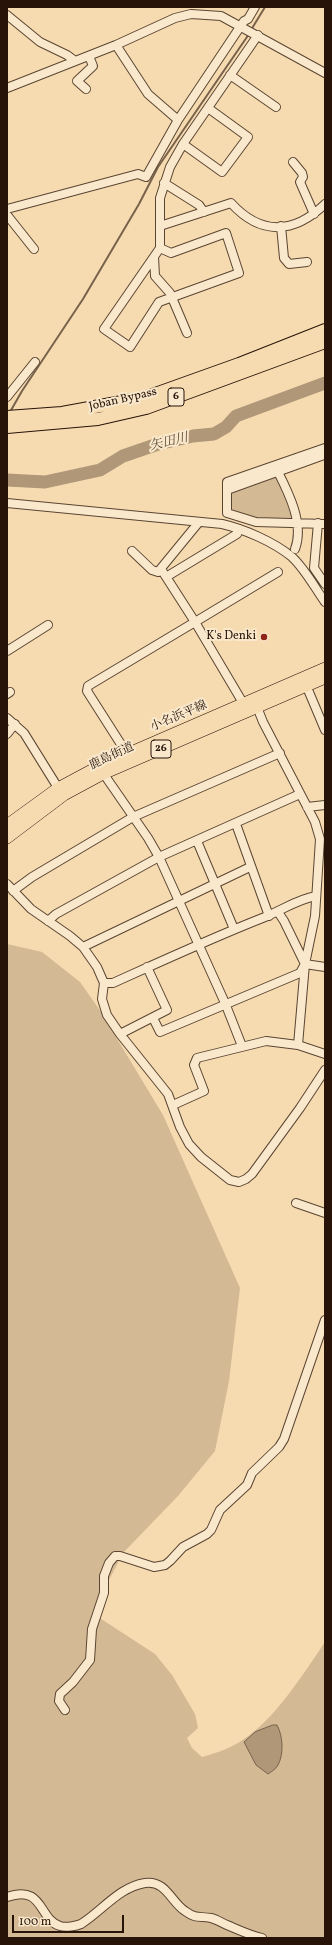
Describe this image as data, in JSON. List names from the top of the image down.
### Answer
{
  "streets": {
    "highway": ["6", "Joban Bypass"],
    "main road": ["小名浜平線", "26"]
  },
  "crossings": [
    ["小名浜平線", "26"]
  ],
  "water": ["矢田川"],
  "places": ["K's Denki"],
  "scale_bar": "100 m"
}
